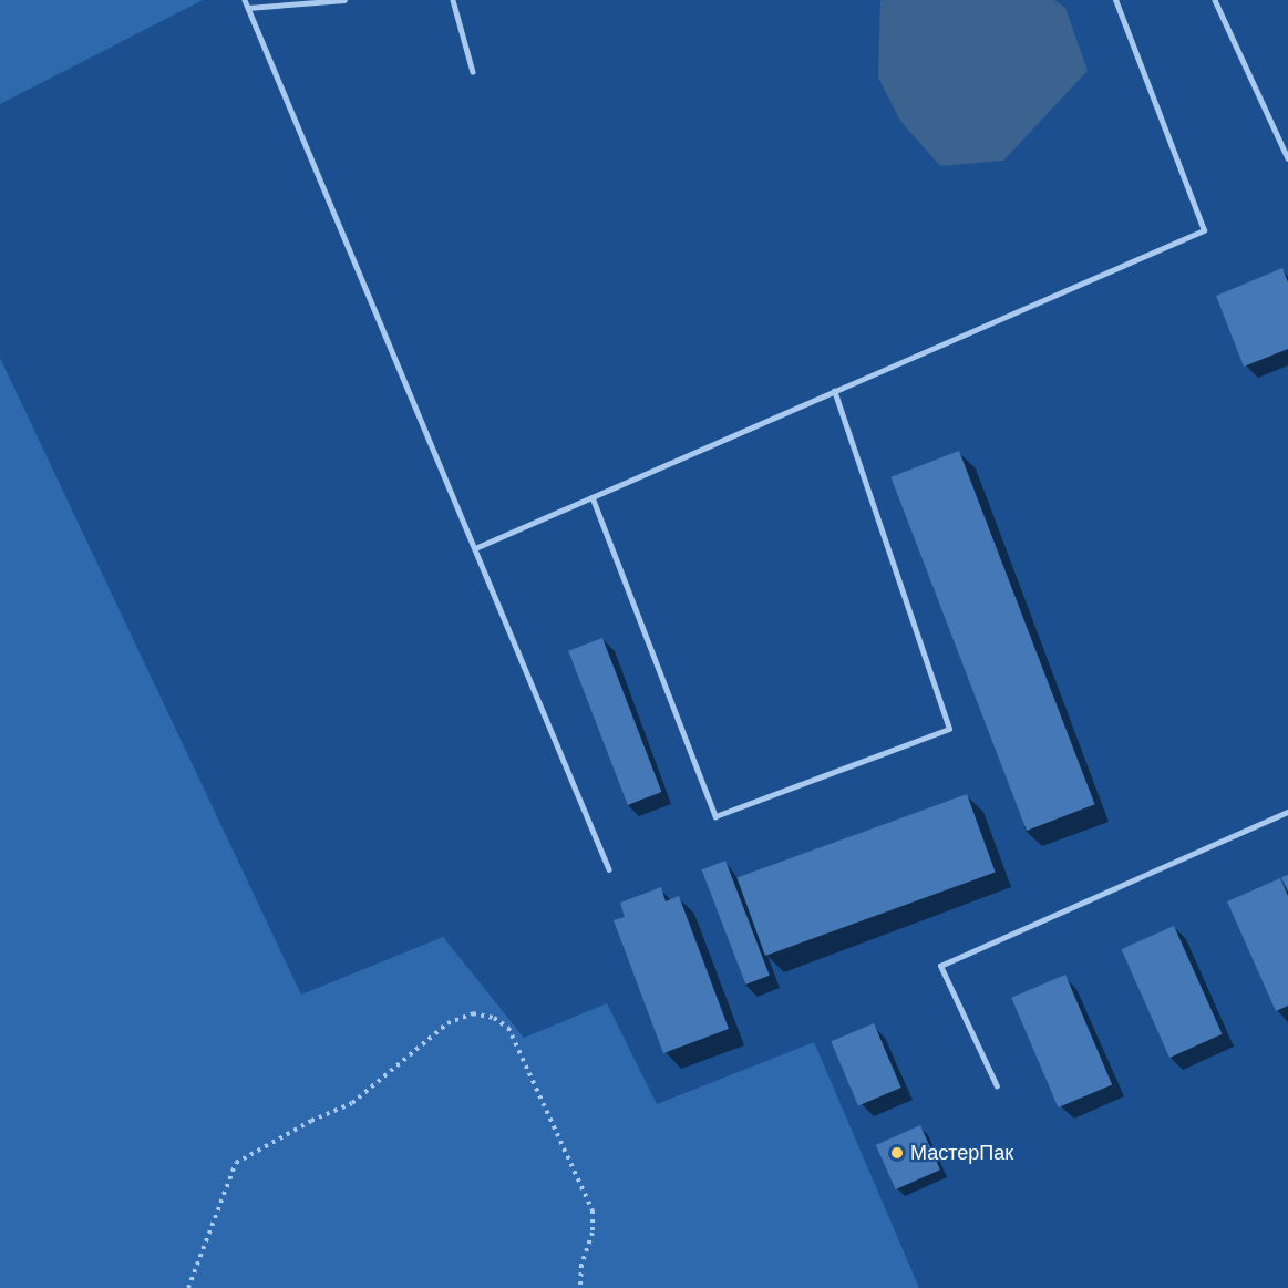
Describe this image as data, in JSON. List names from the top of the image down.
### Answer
{
  "places": ["МастерПак"]
}
